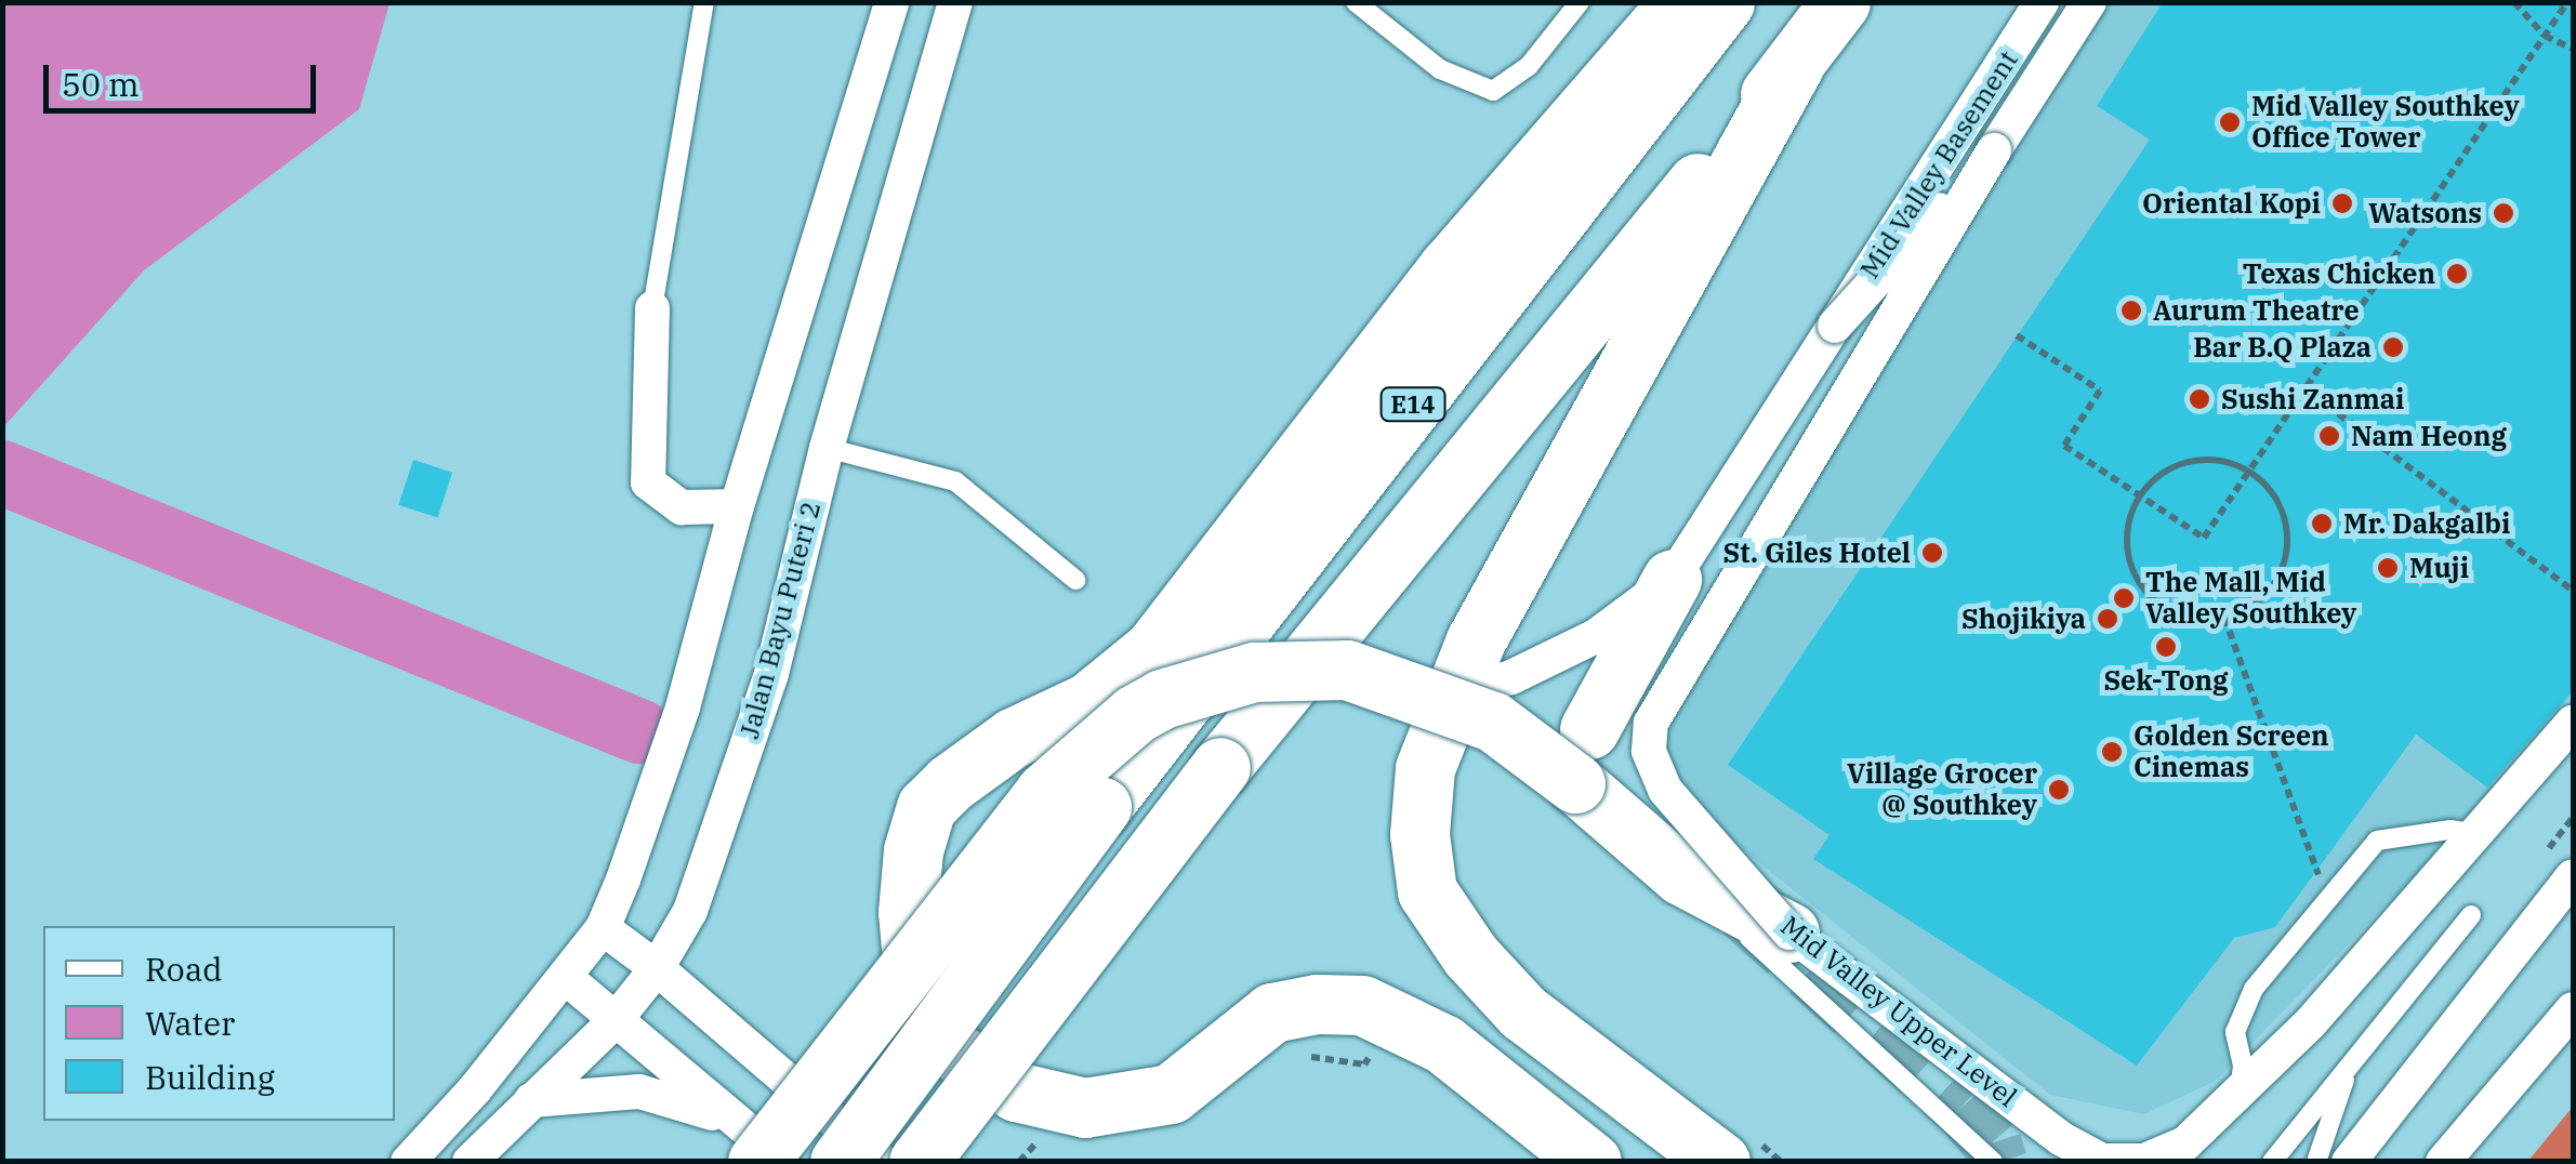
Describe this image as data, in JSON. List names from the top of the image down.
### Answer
{
  "streets": {
    "highway": ["E14"],
    "street": ["Mid Valley Basement", "Jalan Bayu Puteri 2", "Mid Valley Upper Level"]
  },
  "places": [
    "Mid Valley Southkey Office Tower",
    "Oriental Kopi",
    "Watsons",
    "Texas Chicken",
    "Aurum Theatre",
    "Bar B.Q Plaza",
    "Sushi Zanmai",
    "Nam Heong",
    "Mr. Dakgalbi",
    "St. Giles Hotel",
    "Muji",
    "The Mall, Mid Valley Southkey",
    "Shojikiya",
    "Sek-Tong",
    "Golden Screen Cinemas",
    "Village Grocer @ Southkey"
  ],
  "legend": ["Road", "Water", "Building"],
  "scale_bar": "50 m"
}
